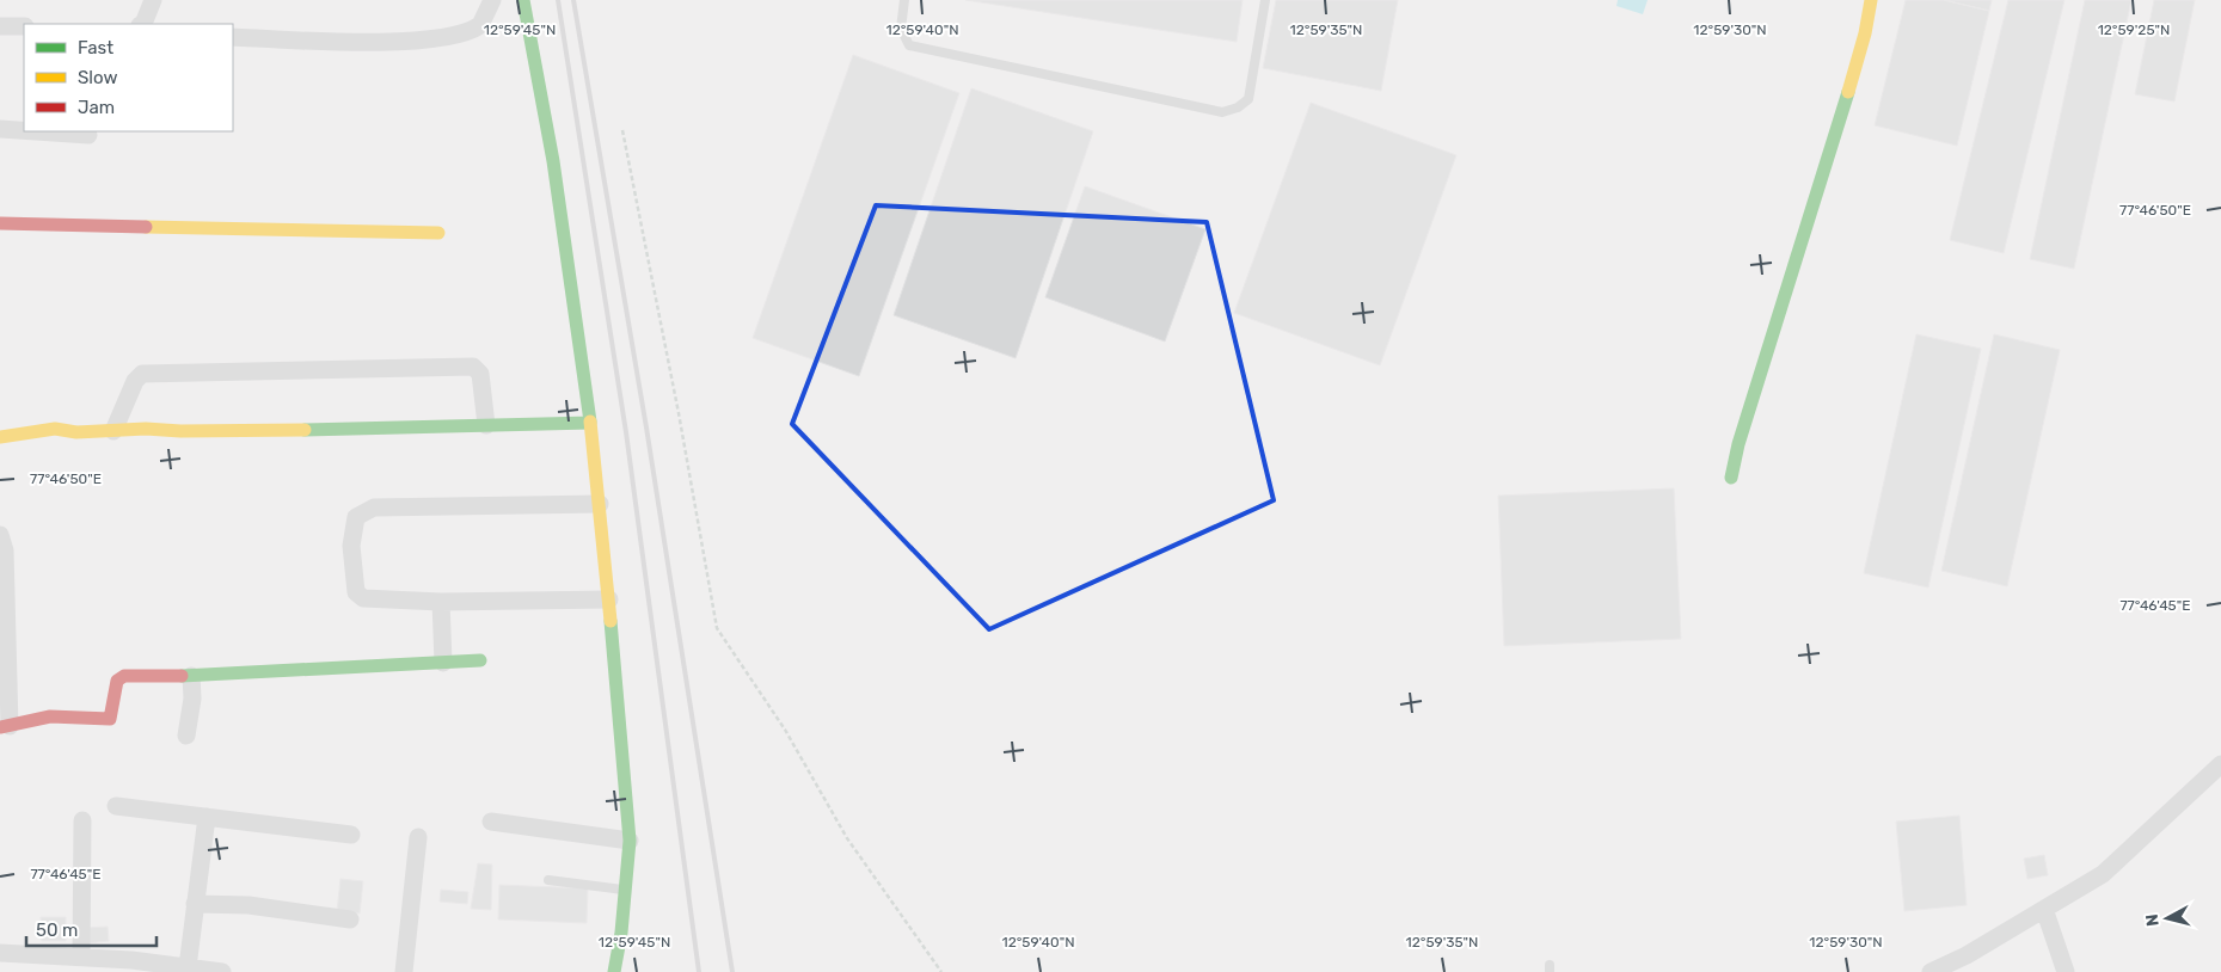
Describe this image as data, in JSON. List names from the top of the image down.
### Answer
{
  "legend": ["Fast", "Slow", "Jam"],
  "scale_bar": "50 m",
  "north": "left",
  "coordinates": [
    "12°59'45\"N",
    "12°59'40\"N",
    "12°59'35\"N",
    "12°59'30\"N",
    "12°59'25\"N",
    "77°46'50\"E",
    "77°46'45\"E"
  ]
}
